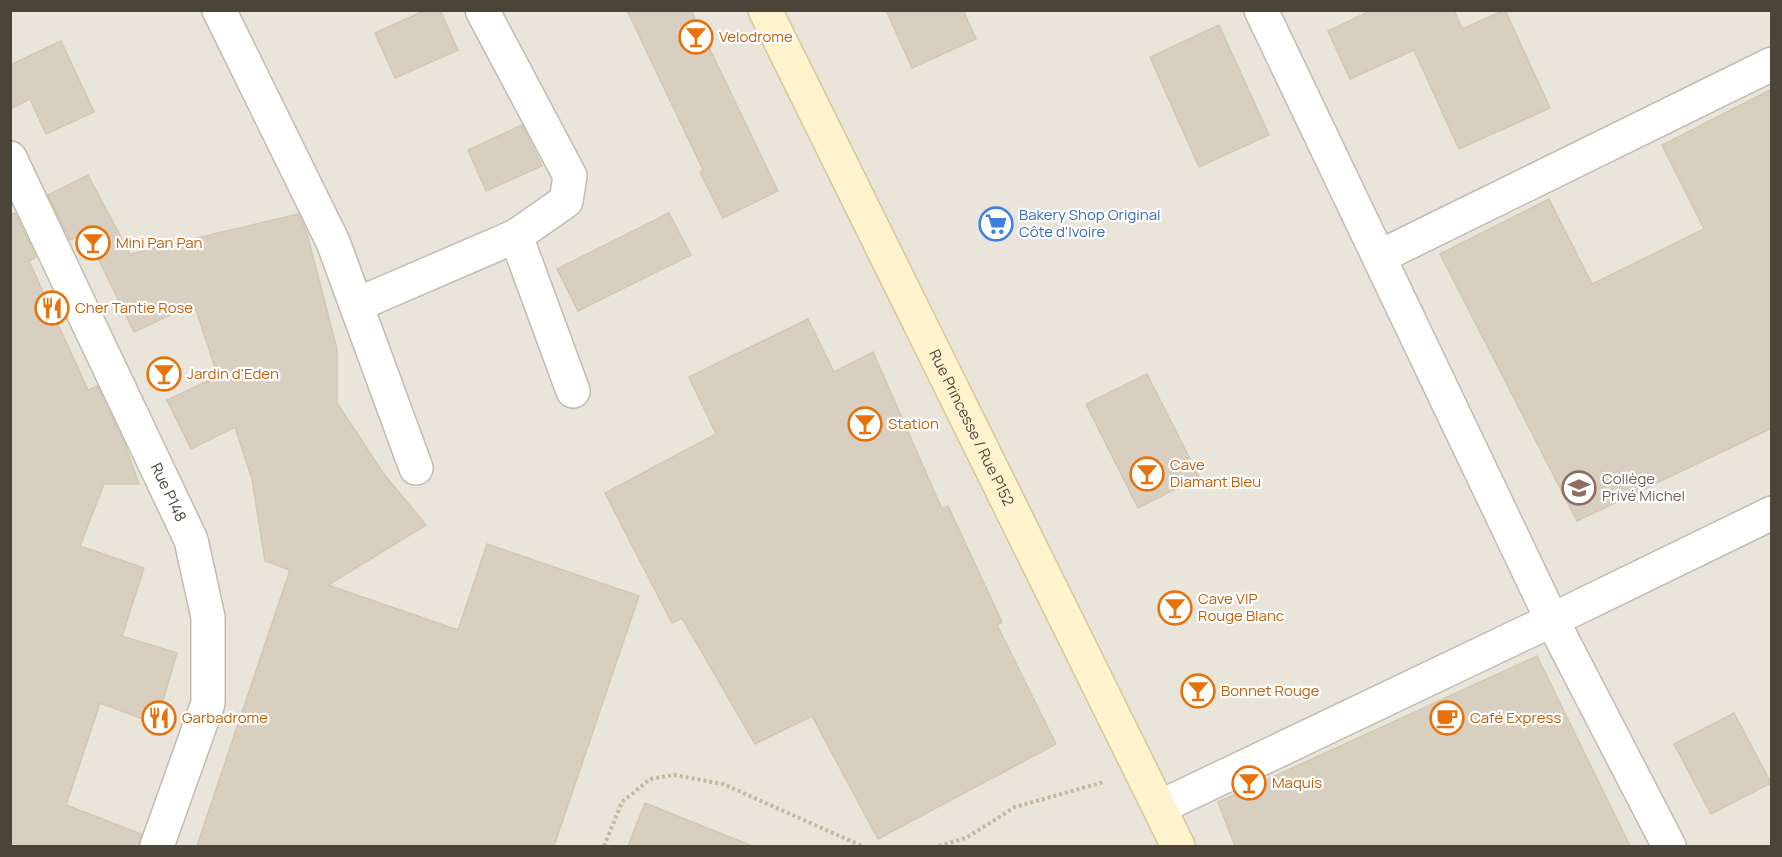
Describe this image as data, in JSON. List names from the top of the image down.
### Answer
{
  "streets": {
    "street": ["Rue Princesse / Rue P152", "Rue P148"]
  },
  "places": {
    "bar": [
      "Velodrome",
      "Mini Pan Pan",
      "Jardin d'Eden",
      "Station",
      "Cave Diamant Bleu",
      "Cave VIP Rouge Blanc",
      "Bonnet Rouge",
      "Maquis"
    ],
    "supermarket": ["Bakery Shop Original Côte d'Ivoire"],
    "restaurant": ["Cher Tantie Rose", "Garbadrome"],
    "school or university": ["Collège Privé Michel"],
    "cafe": ["Café Express"]
  }
}
